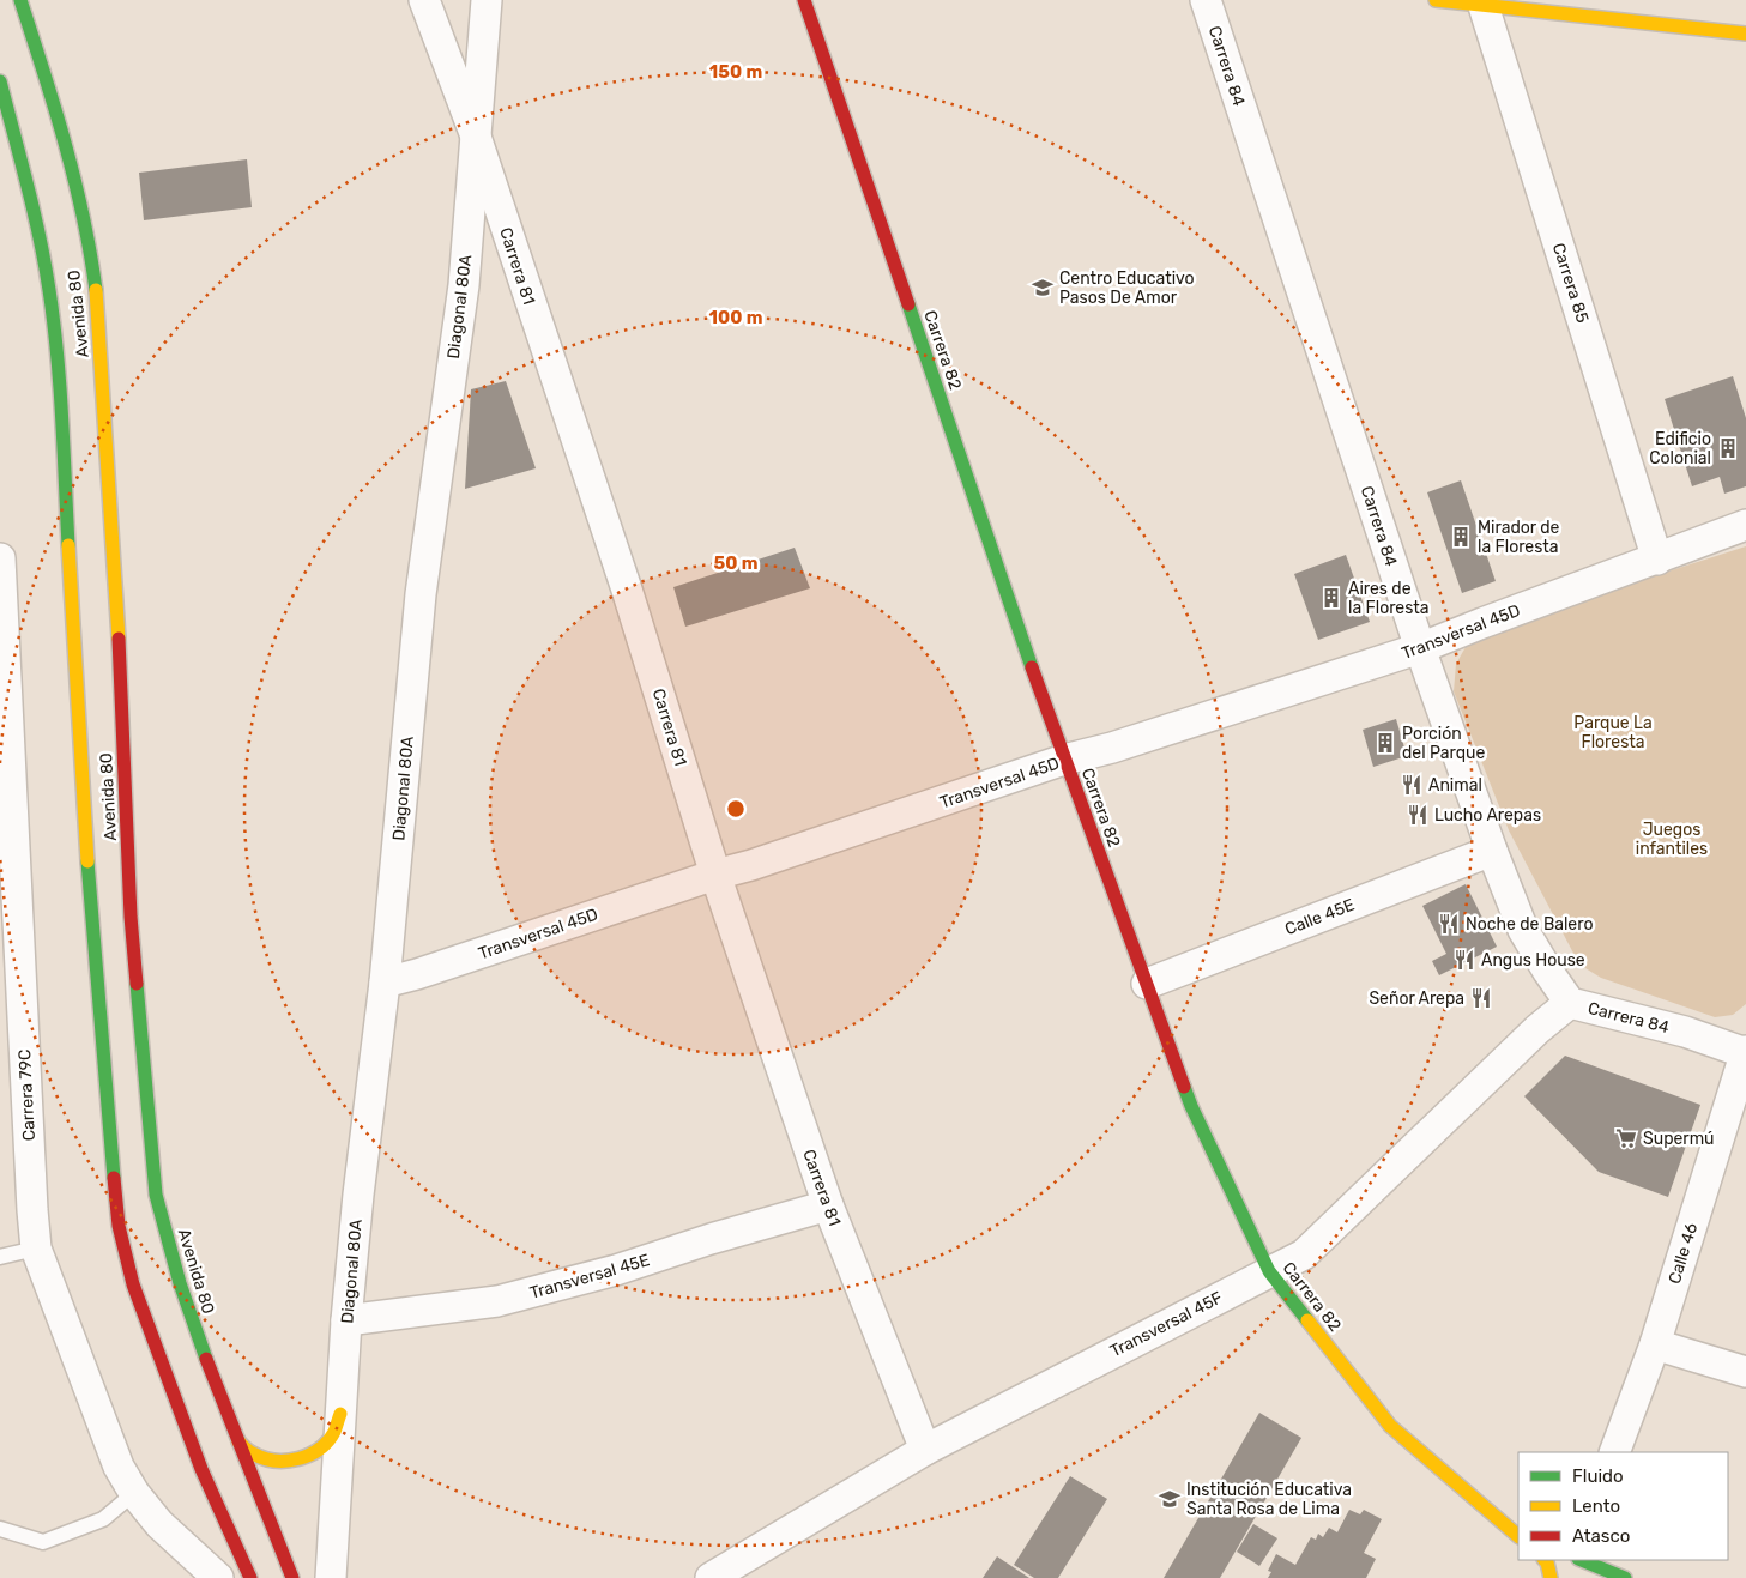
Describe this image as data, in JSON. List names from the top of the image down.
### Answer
{
  "streets": {
    "main road": ["Avenida 80", "Carrera 82"],
    "street": [
      "Carrera 84",
      "Carrera 81",
      "Carrera 85",
      "Diagonal 80A",
      "Transversal 45D",
      "Calle 45E",
      "Carrera 79C",
      "Calle 46",
      "Transversal 45E",
      "Transversal 45F"
    ]
  },
  "crossings": [
    ["Carrera 84", "Transversal 45D"],
    ["Carrera 84", "Calle 45E"],
    ["Carrera 84", "Calle 46"],
    ["Carrera 84", "Transversal 45F"],
    ["Carrera 81", "Diagonal 80A"],
    ["Carrera 81", "Transversal 45D"],
    ["Carrera 81", "Transversal 45E"],
    ["Carrera 81", "Transversal 45F"],
    ["Carrera 85", "Transversal 45D"],
    ["Diagonal 80A", "Transversal 45D"],
    ["Diagonal 80A", "Transversal 45E"],
    ["Carrera 82", "Transversal 45D"],
    ["Carrera 82", "Calle 45E"],
    ["Carrera 82", "Transversal 45F"]
  ],
  "parks": ["Parque La Floresta", "Juegos infantiles"],
  "places": {
    "school or university": ["Centro Educativo Pasos De Amor", "Institución Educativa Santa Rosa de Lima"],
    "building": [
      "Edificio Colonial",
      "Mirador de la Floresta",
      "Aires de la Floresta",
      "Porción del Parque"
    ],
    "restaurant": [
      "Animal",
      "Lucho Arepas",
      "Noche de Balero",
      "Angus House",
      "Señor Arepa"
    ],
    "supermarket": ["Supermú"]
  },
  "legend": ["Fluido", "Lento", "Atasco"],
  "rings": ["150 m", "100 m", "50 m"]
}
